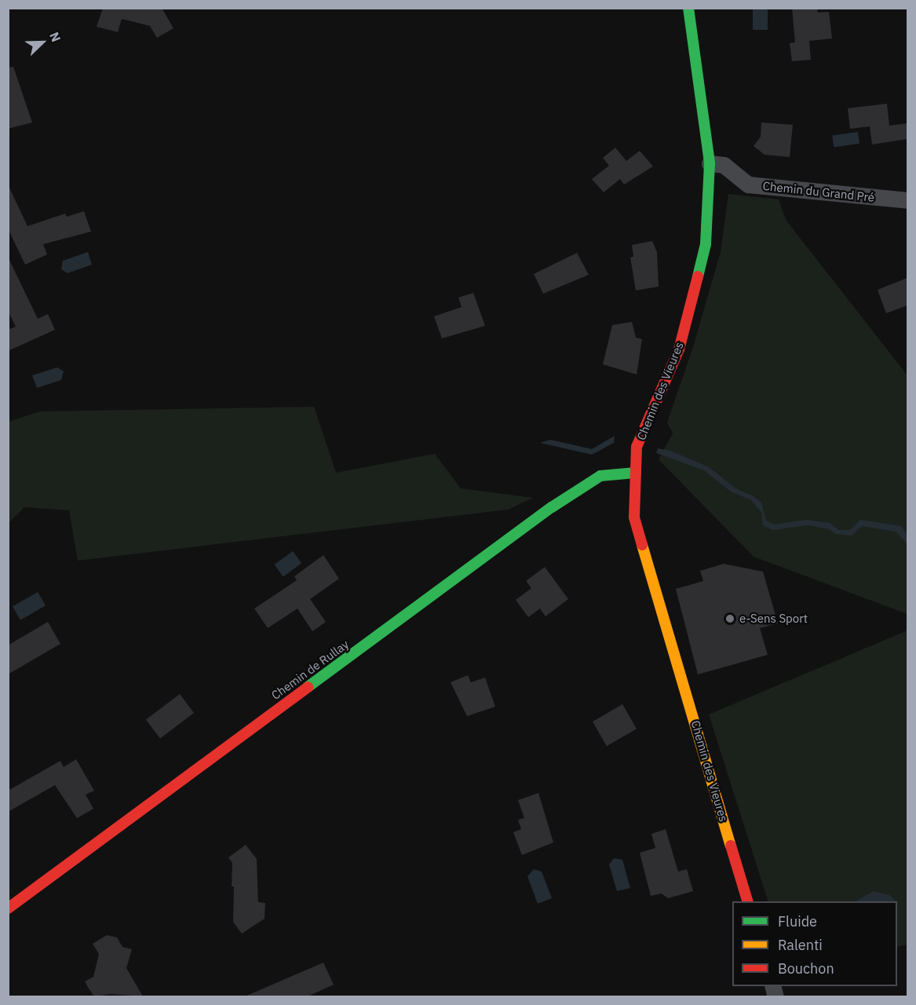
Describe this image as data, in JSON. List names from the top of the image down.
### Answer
{
  "streets": {
    "street": ["Chemin du Grand Pré", "Chemin des Vieures", "Chemin de Rullay"]
  },
  "crossings": [
    ["Chemin du Grand Pré", "Chemin des Vieures"],
    ["Chemin des Vieures", "Chemin de Rullay"]
  ],
  "places": ["e-Sens Sport"],
  "legend": ["Fluide", "Ralenti", "Bouchon"],
  "north": "top right"
}
